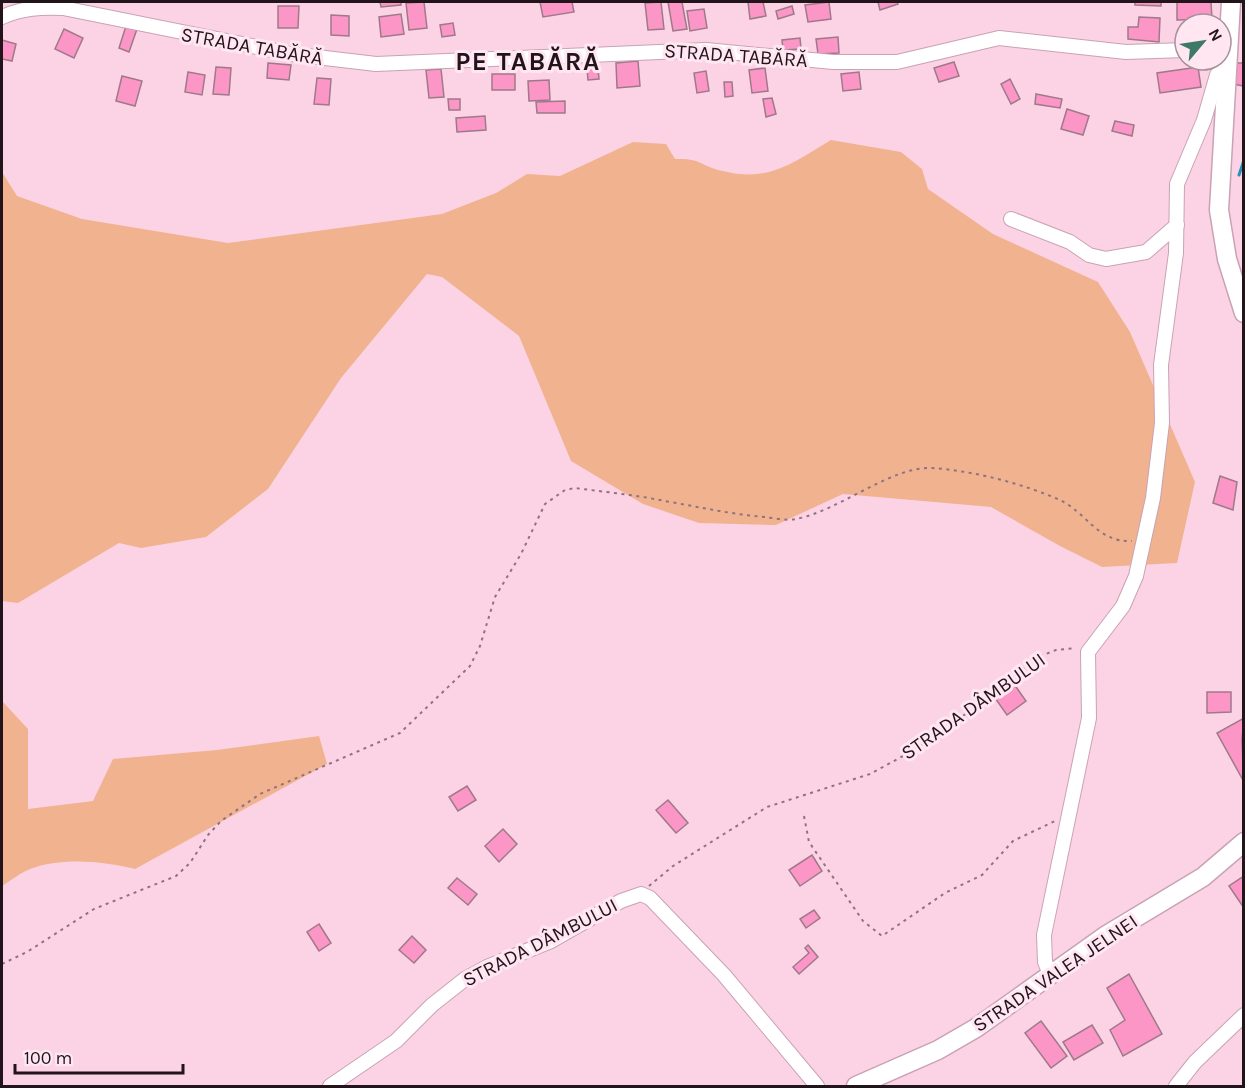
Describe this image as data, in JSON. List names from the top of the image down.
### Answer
{
  "streets": {
    "main road": ["STRADA VALEA JELNEI"],
    "street": ["STRADA TABĂRĂ", "STRADA DÂMBULUI"]
  },
  "districts": ["PE TABĂRĂ"],
  "scale_bar": "100 m",
  "north": "top right"
}
